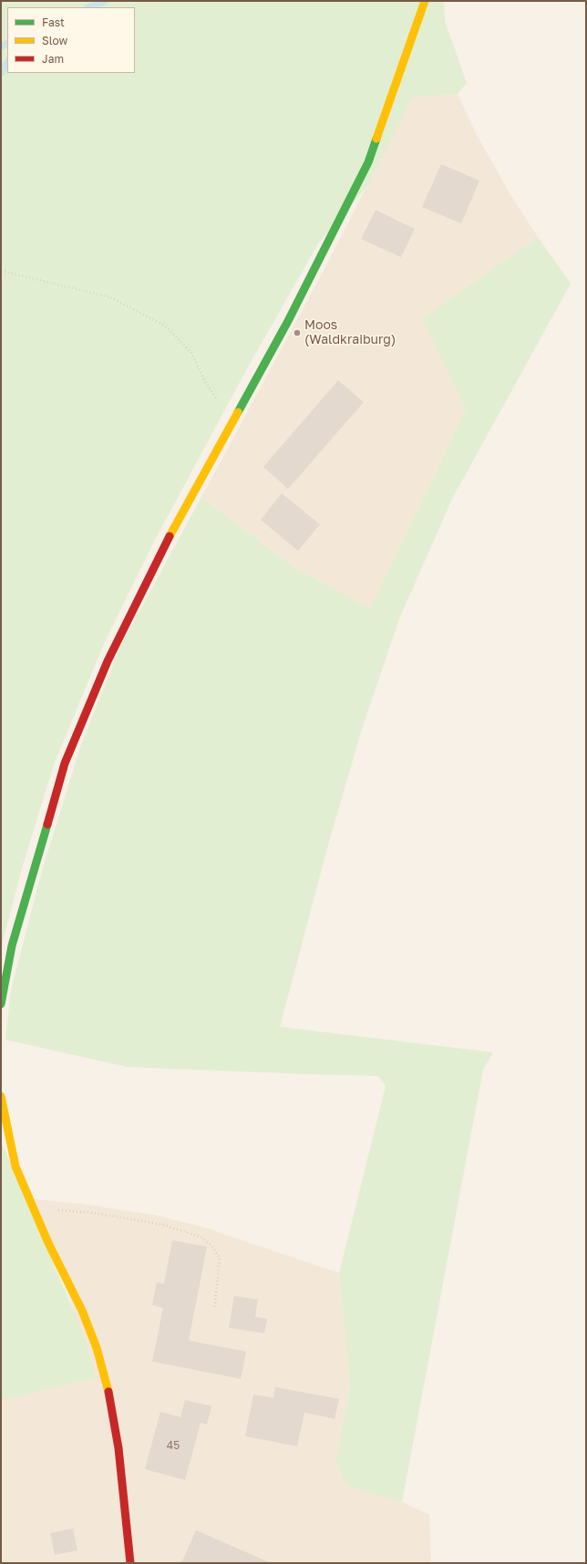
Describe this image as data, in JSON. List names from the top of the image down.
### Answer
{
  "places": ["Moos (Waldkraiburg)"],
  "house_numbers": ["45"],
  "legend": ["Fast", "Slow", "Jam"]
}
